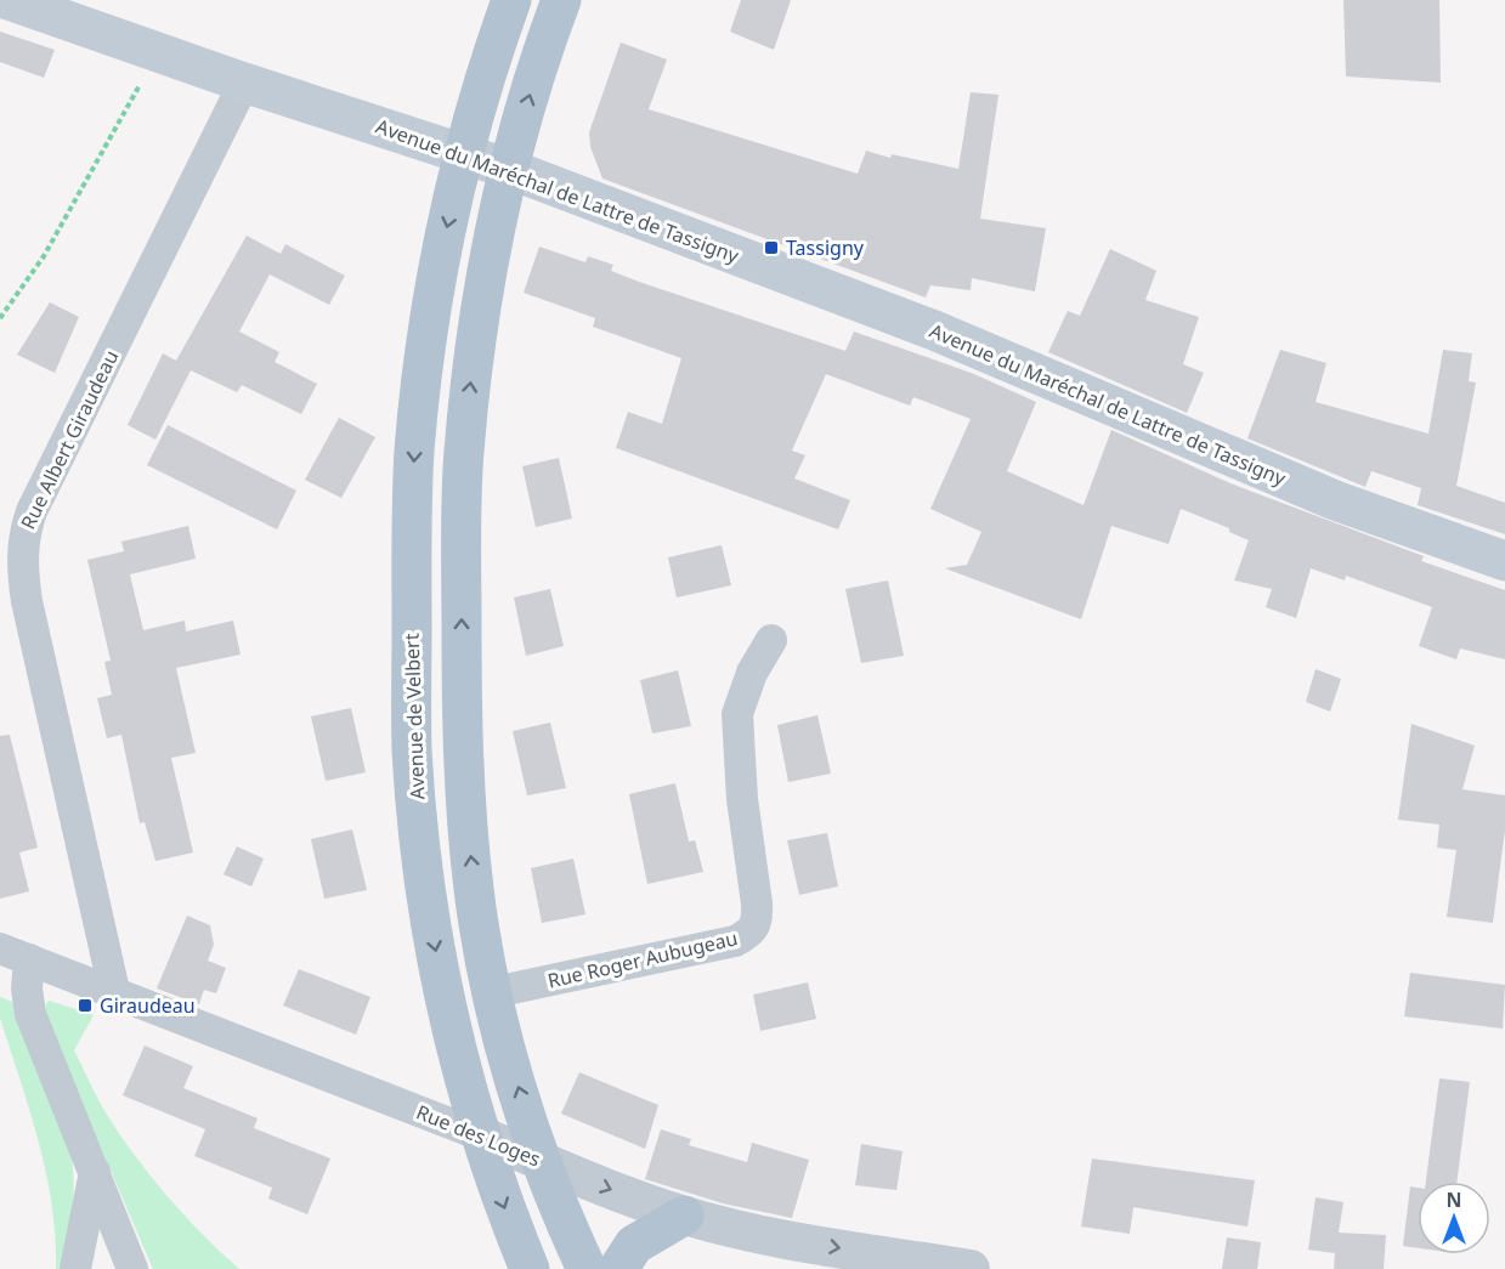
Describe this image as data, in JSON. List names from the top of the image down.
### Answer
{
  "streets": {
    "main road": ["Avenue du Maréchal de Lattre de Tassigny", "Avenue de Velbert"],
    "street": ["Rue Albert Giraudeau", "Rue Roger Aubugeau", "Rue des Loges"]
  },
  "crossings": [
    ["Avenue du Maréchal de Lattre de Tassigny", "Rue Albert Giraudeau"],
    ["Avenue du Maréchal de Lattre de Tassigny", "Avenue de Velbert"],
    ["Rue Albert Giraudeau", "Rue des Loges"],
    ["Avenue de Velbert", "Rue des Loges"]
  ],
  "one_way": ["Rue des Loges"],
  "places": {
    "transit": ["Tassigny", "Giraudeau"]
  },
  "north": "top"
}
